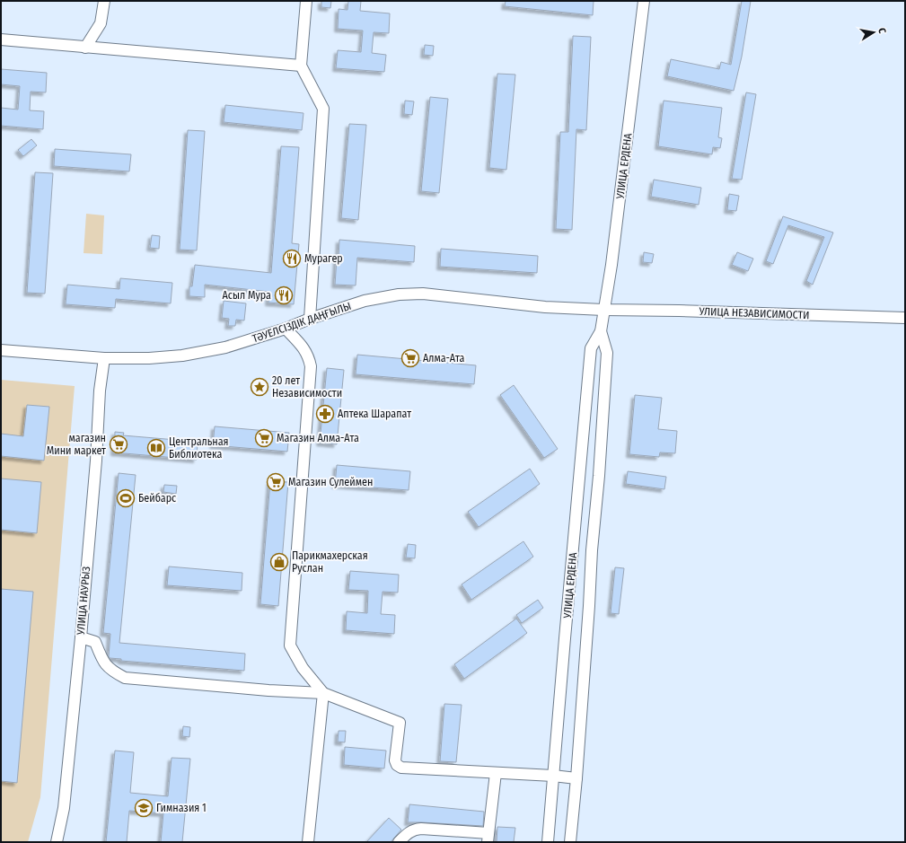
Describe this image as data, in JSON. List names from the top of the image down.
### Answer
{
  "streets": {
    "street": [
      "УЛИЦА ЕРДЕНА",
      "УЛИЦА НЕЗАВИСИМОСТИ",
      "ТӘУЕЛСІЗДІК ДАҢҒЫЛЫ",
      "УЛИЦА НАУРЫЗ"
    ]
  },
  "crossings": [
    ["УЛИЦА ЕРДЕНА", "УЛИЦА НЕЗАВИСИМОСТИ"],
    ["УЛИЦА ЕРДЕНА", "ТӘУЕЛСІЗДІК ДАҢҒЫЛЫ"],
    ["УЛИЦА НЕЗАВИСИМОСТИ", "ТӘУЕЛСІЗДІК ДАҢҒЫЛЫ"],
    ["ТӘУЕЛСІЗДІК ДАҢҒЫЛЫ", "УЛИЦА НАУРЫЗ"]
  ],
  "places": {
    "restaurant": ["Мурагер", "Асыл Мура"],
    "supermarket": [
      "Алма-Ата",
      "Магазин Алма-Ата",
      "магазин Мини маркет",
      "Магазин Сулеймен"
    ],
    "place": ["20 лет Независимости"],
    "pharmacy": ["Аптека Шарапат"],
    "library": ["Центральная Библиотека"],
    "sports": ["Бейбарс"],
    "shop": ["Парикмахерская Руслан"],
    "school or university": ["Гимназия 1"]
  },
  "north": "right"
}
